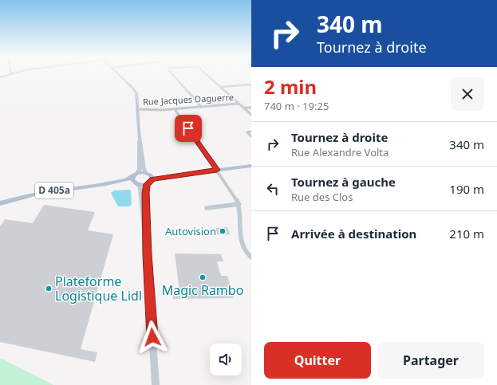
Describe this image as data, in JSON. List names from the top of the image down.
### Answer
{
  "streets": {
    "main road": ["D 405a"],
    "street": ["Rue Jacques Daguerre"]
  },
  "places": ["Autovision", "Magic Rambo", "Plateforme Logistique Lidl"],
  "page": {
    "turn": ["340 m", "Tournez à droite"],
    "heading": ["2 min", "740 m · 19:25"],
    "list": [
      {
        "name": "Tournez à droite",
        "note": "Rue Alexandre Volta",
        "value": "340 m"
      },
      {
        "name": "Tournez à gauche",
        "note": "Rue des Clos",
        "value": "190 m"
      },
      {
        "name": "Arrivée à destination",
        "value": "210 m"
      }
    ],
    "buttons": ["Quitter", "Partager"]
  }
}
